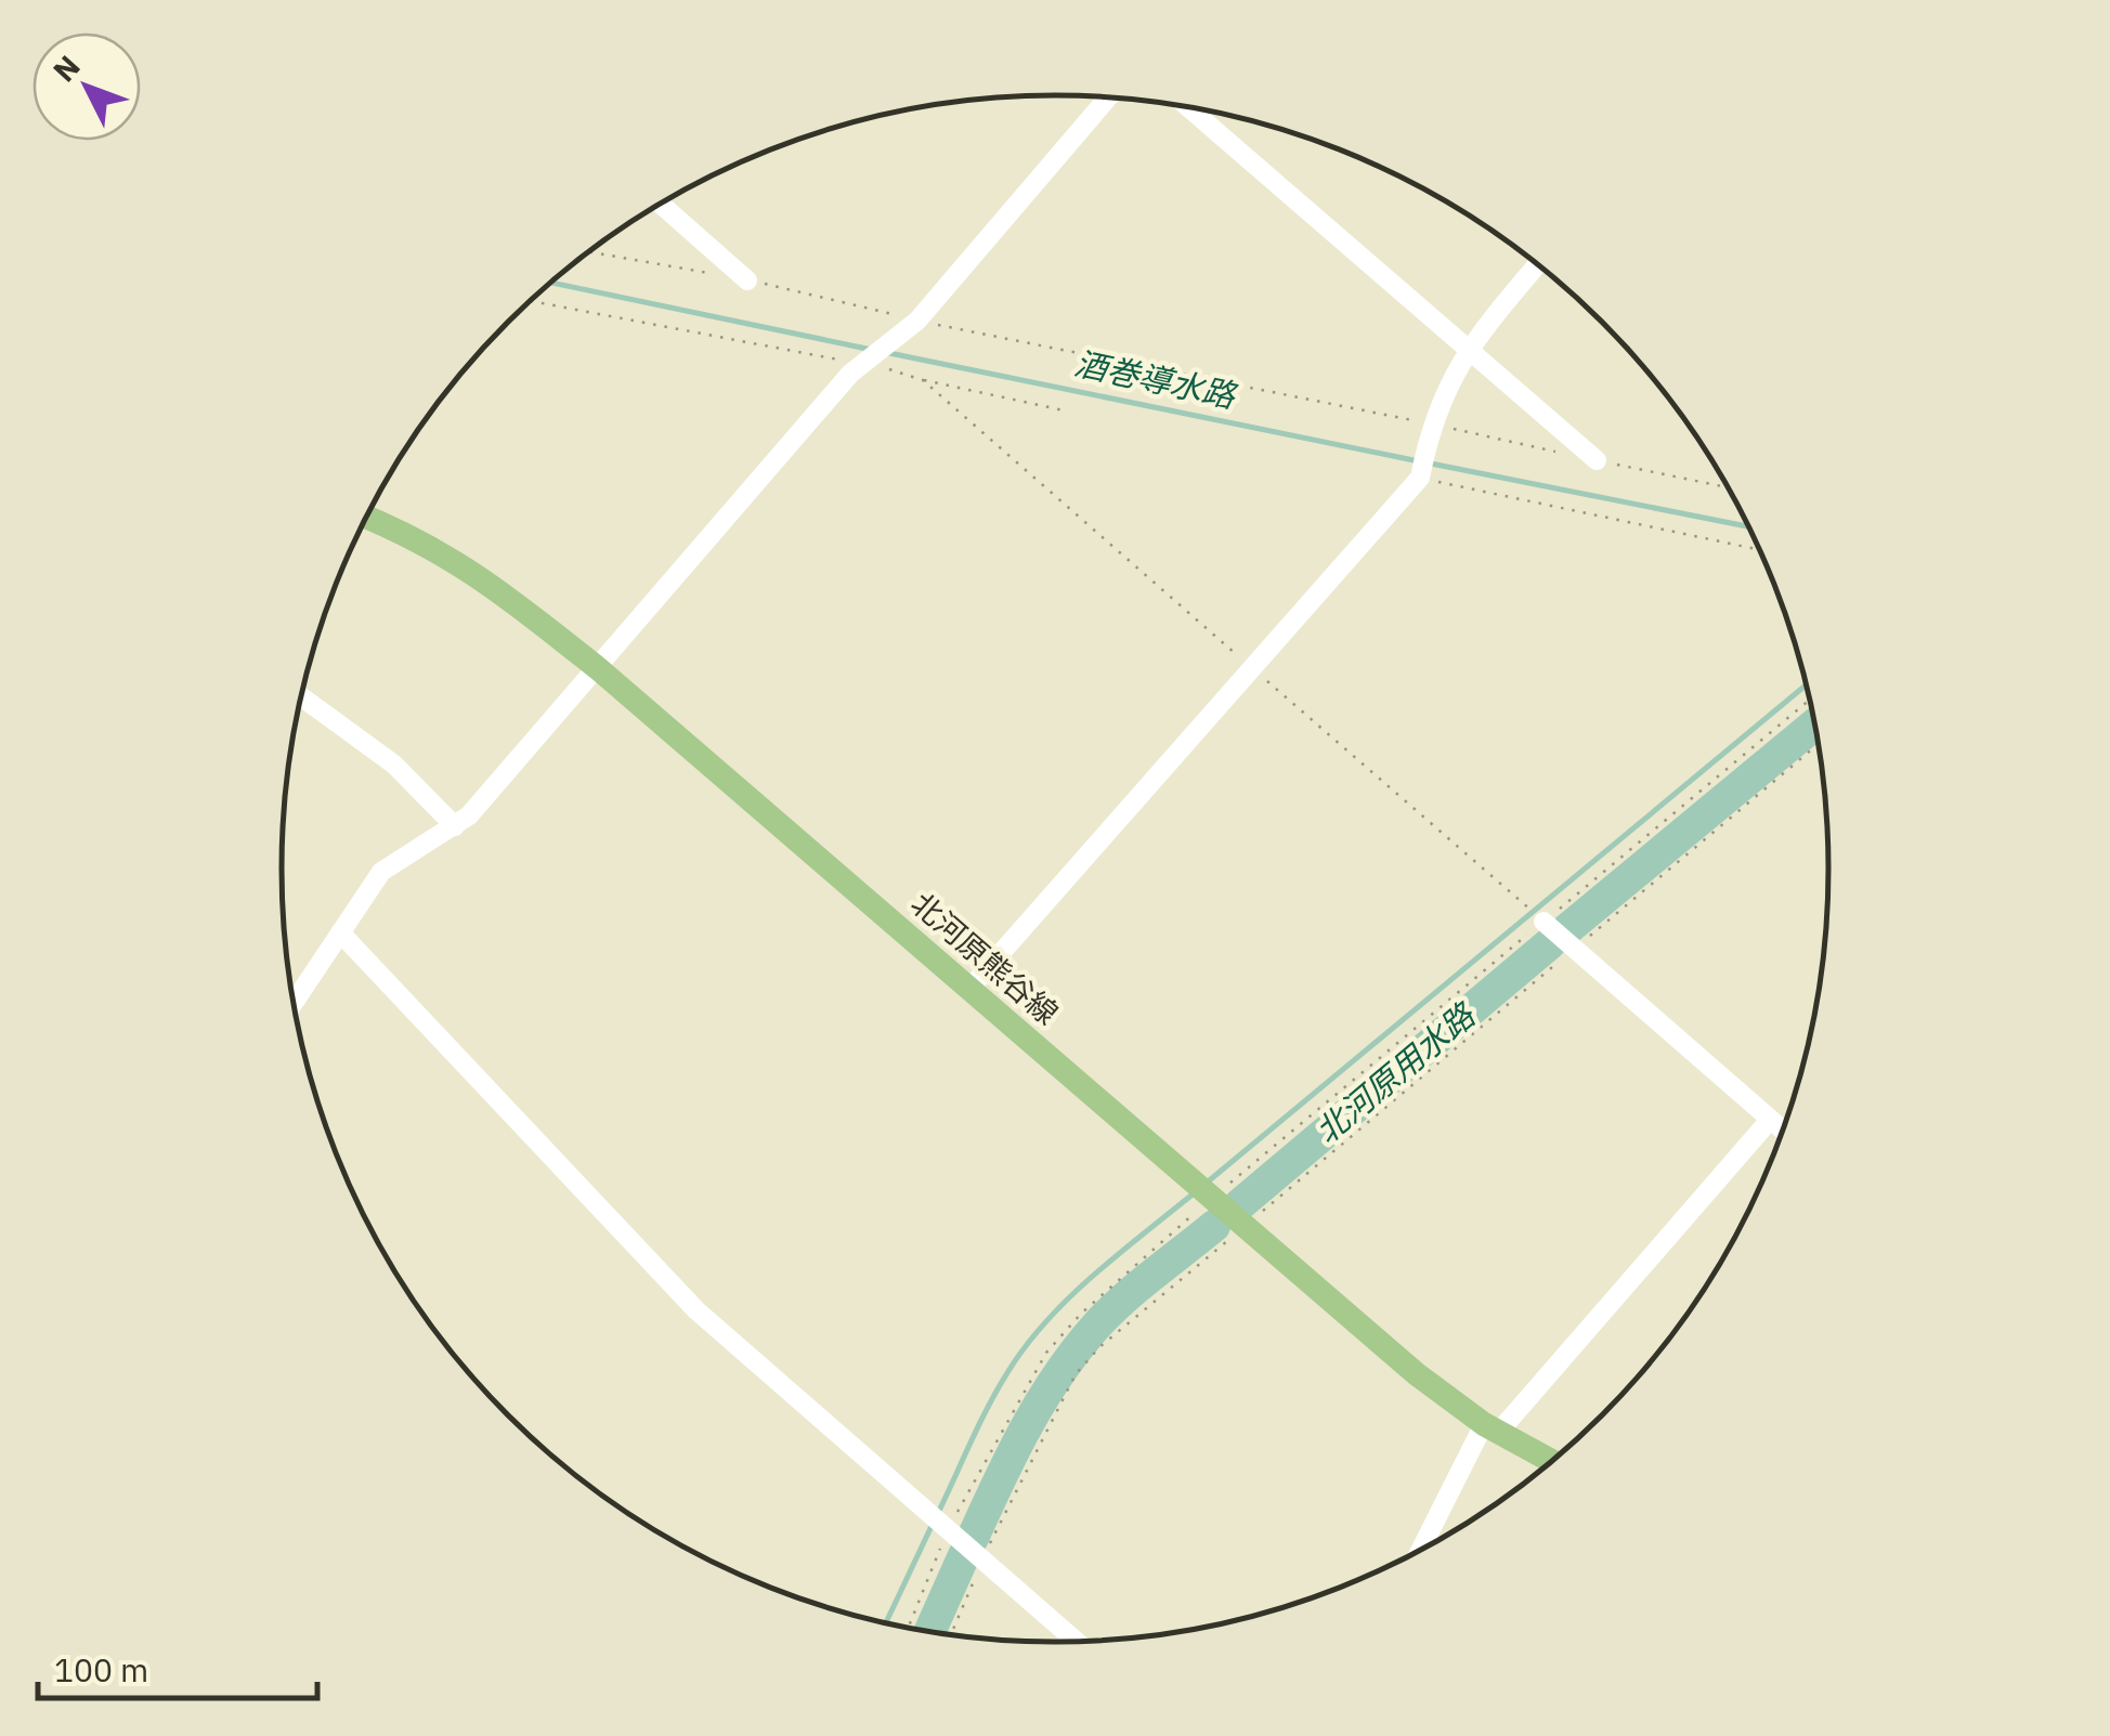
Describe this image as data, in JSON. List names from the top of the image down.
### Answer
{
  "streets": {
    "main road": ["北河原熊谷線"]
  },
  "water": ["酒巻導水路", "北河原用水路"],
  "scale_bar": "100 m",
  "north": "top left"
}
